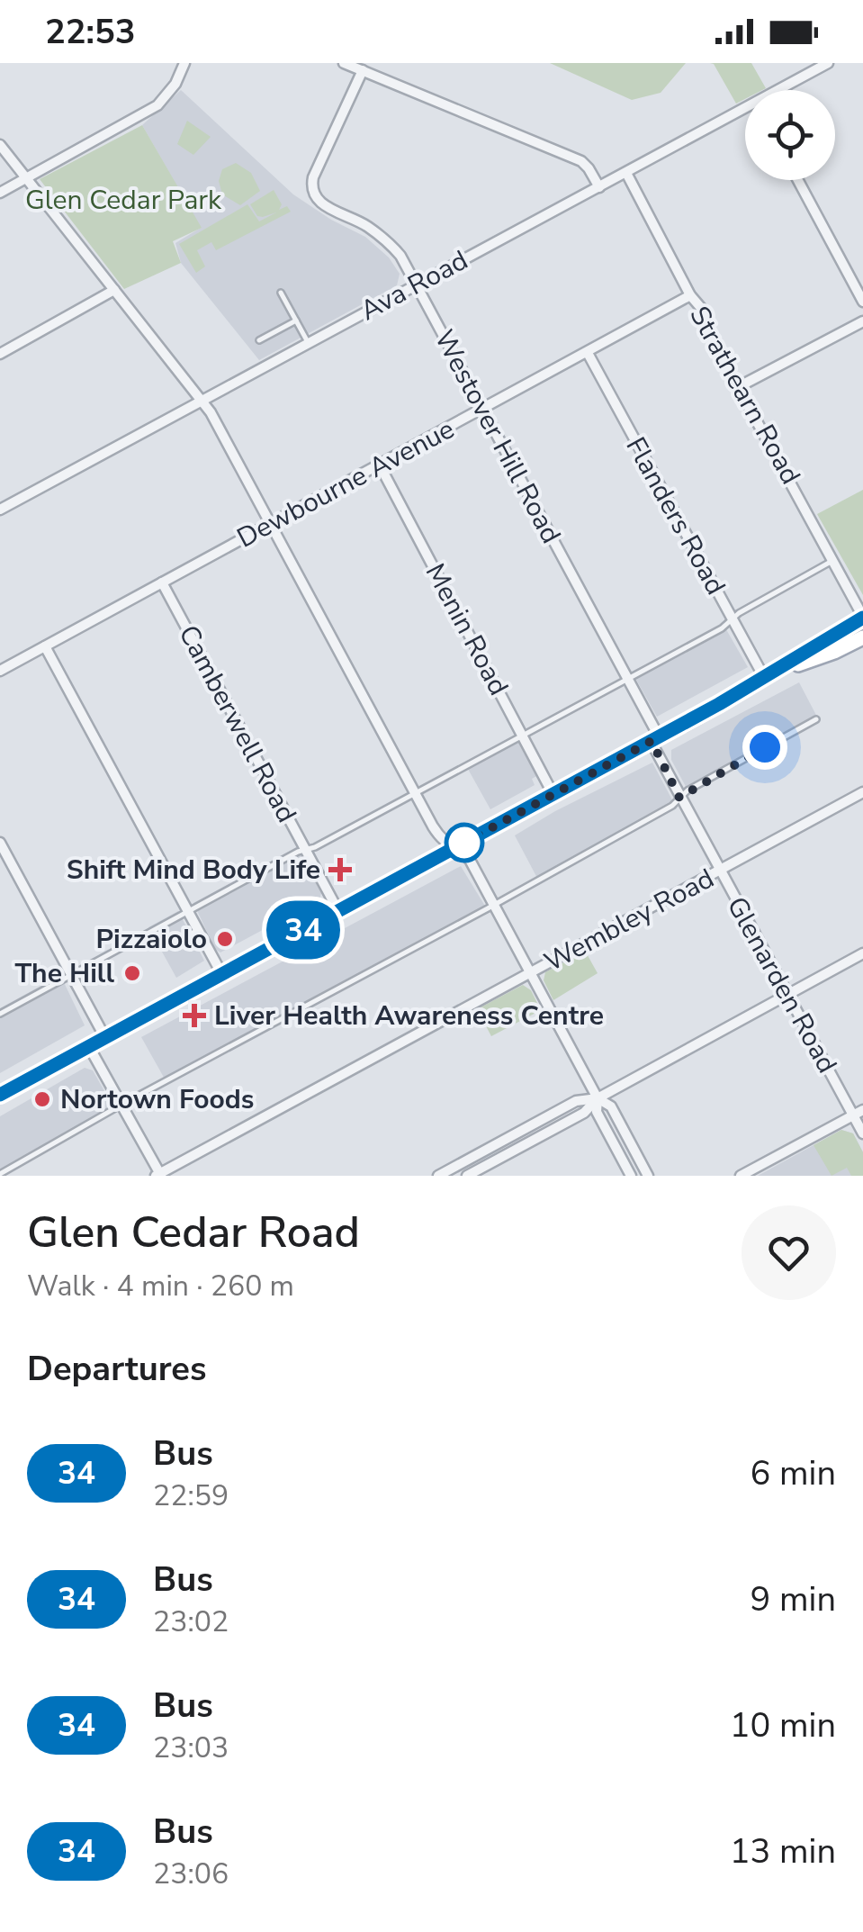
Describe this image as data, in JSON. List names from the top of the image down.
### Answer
{
  "streets": {
    "street": [
      "Ava Road",
      "Strathearn Road",
      "Westover Hill Road",
      "Dewbourne Avenue",
      "Flanders Road",
      "Menin Road",
      "Camberwell Road",
      "Wembley Road",
      "Glenarden Road"
    ]
  },
  "crossings": [
    ["Ava Road", "Strathearn Road"],
    ["Ava Road", "Westover Hill Road"],
    ["Strathearn Road", "Dewbourne Avenue"],
    ["Westover Hill Road", "Dewbourne Avenue"],
    ["Westover Hill Road", "Glenarden Road"],
    ["Dewbourne Avenue", "Flanders Road"],
    ["Dewbourne Avenue", "Menin Road"],
    ["Dewbourne Avenue", "Camberwell Road"],
    ["Wembley Road", "Glenarden Road"]
  ],
  "parks": ["Glen Cedar Park"],
  "places": {
    "health": ["Shift Mind Body Life", "Liver Health Awareness Centre"],
    "other": ["Pizzaiolo", "The Hill", "Nortown Foods"]
  },
  "lines": ["bus line 34"],
  "page": {
    "status": "22:53",
    "on_map": "34",
    "heading": [
      ["Glen Cedar Road", "Walk · 4 min · 260 m"],
      "Departures"
    ],
    "list": [
      {
        "mark": "34",
        "name": "Bus",
        "note": "22:59",
        "value": "6 min"
      },
      {
        "mark": "34",
        "name": "Bus",
        "note": "23:02",
        "value": "9 min"
      },
      {
        "mark": "34",
        "name": "Bus",
        "note": "23:03",
        "value": "10 min"
      },
      {
        "mark": "34",
        "name": "Bus",
        "note": "23:06",
        "value": "13 min"
      }
    ]
  }
}
